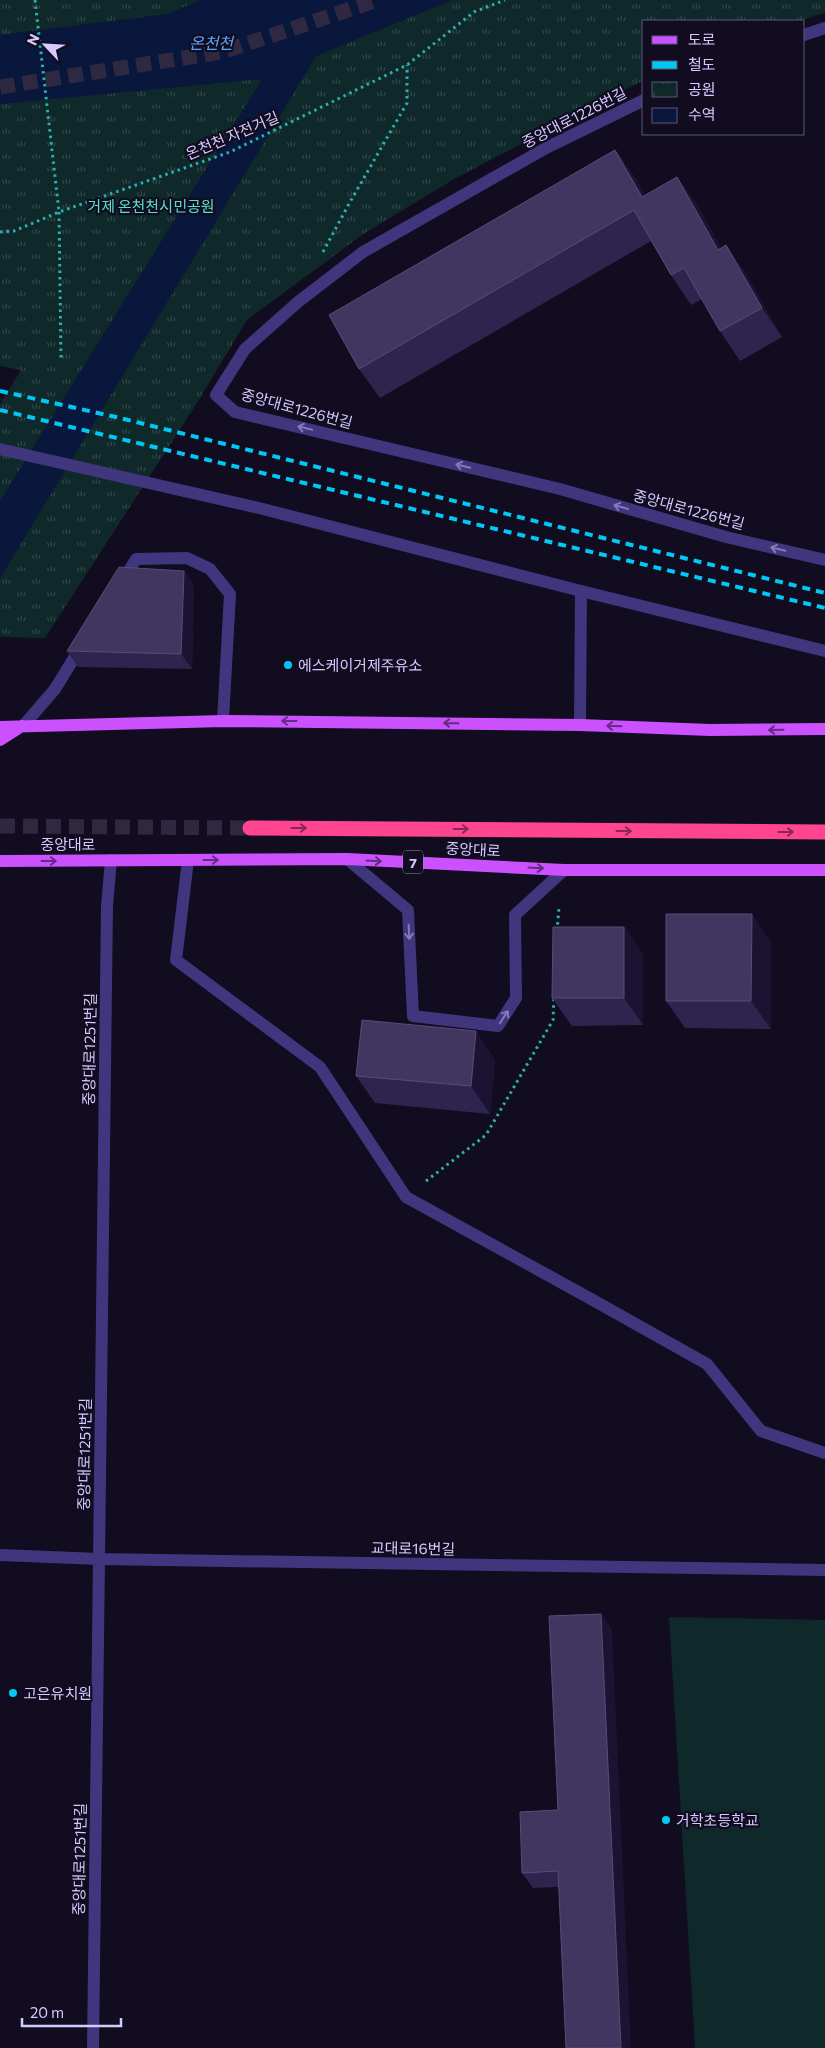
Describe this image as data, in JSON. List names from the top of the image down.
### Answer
{
  "streets": {
    "main road": ["중앙대로", "7"],
    "street": ["중앙대로1226번길", "중앙대로1251번길", "교대로16번길"],
    "path": ["온천천 자전거길"]
  },
  "crossings": [
    ["중앙대로", "중앙대로1251번길"],
    ["중앙대로1251번길", "교대로16번길"]
  ],
  "one_way": ["중앙대로"],
  "water": ["온천천"],
  "parks": ["거제 온천천시민공원"],
  "places": ["에스케이거제주유소", "고은유치원", "거학초등학교"],
  "legend": [
    "도로",
    "철도",
    "공원",
    "수역"
  ],
  "scale_bar": "20 m",
  "north": "top left"
}
